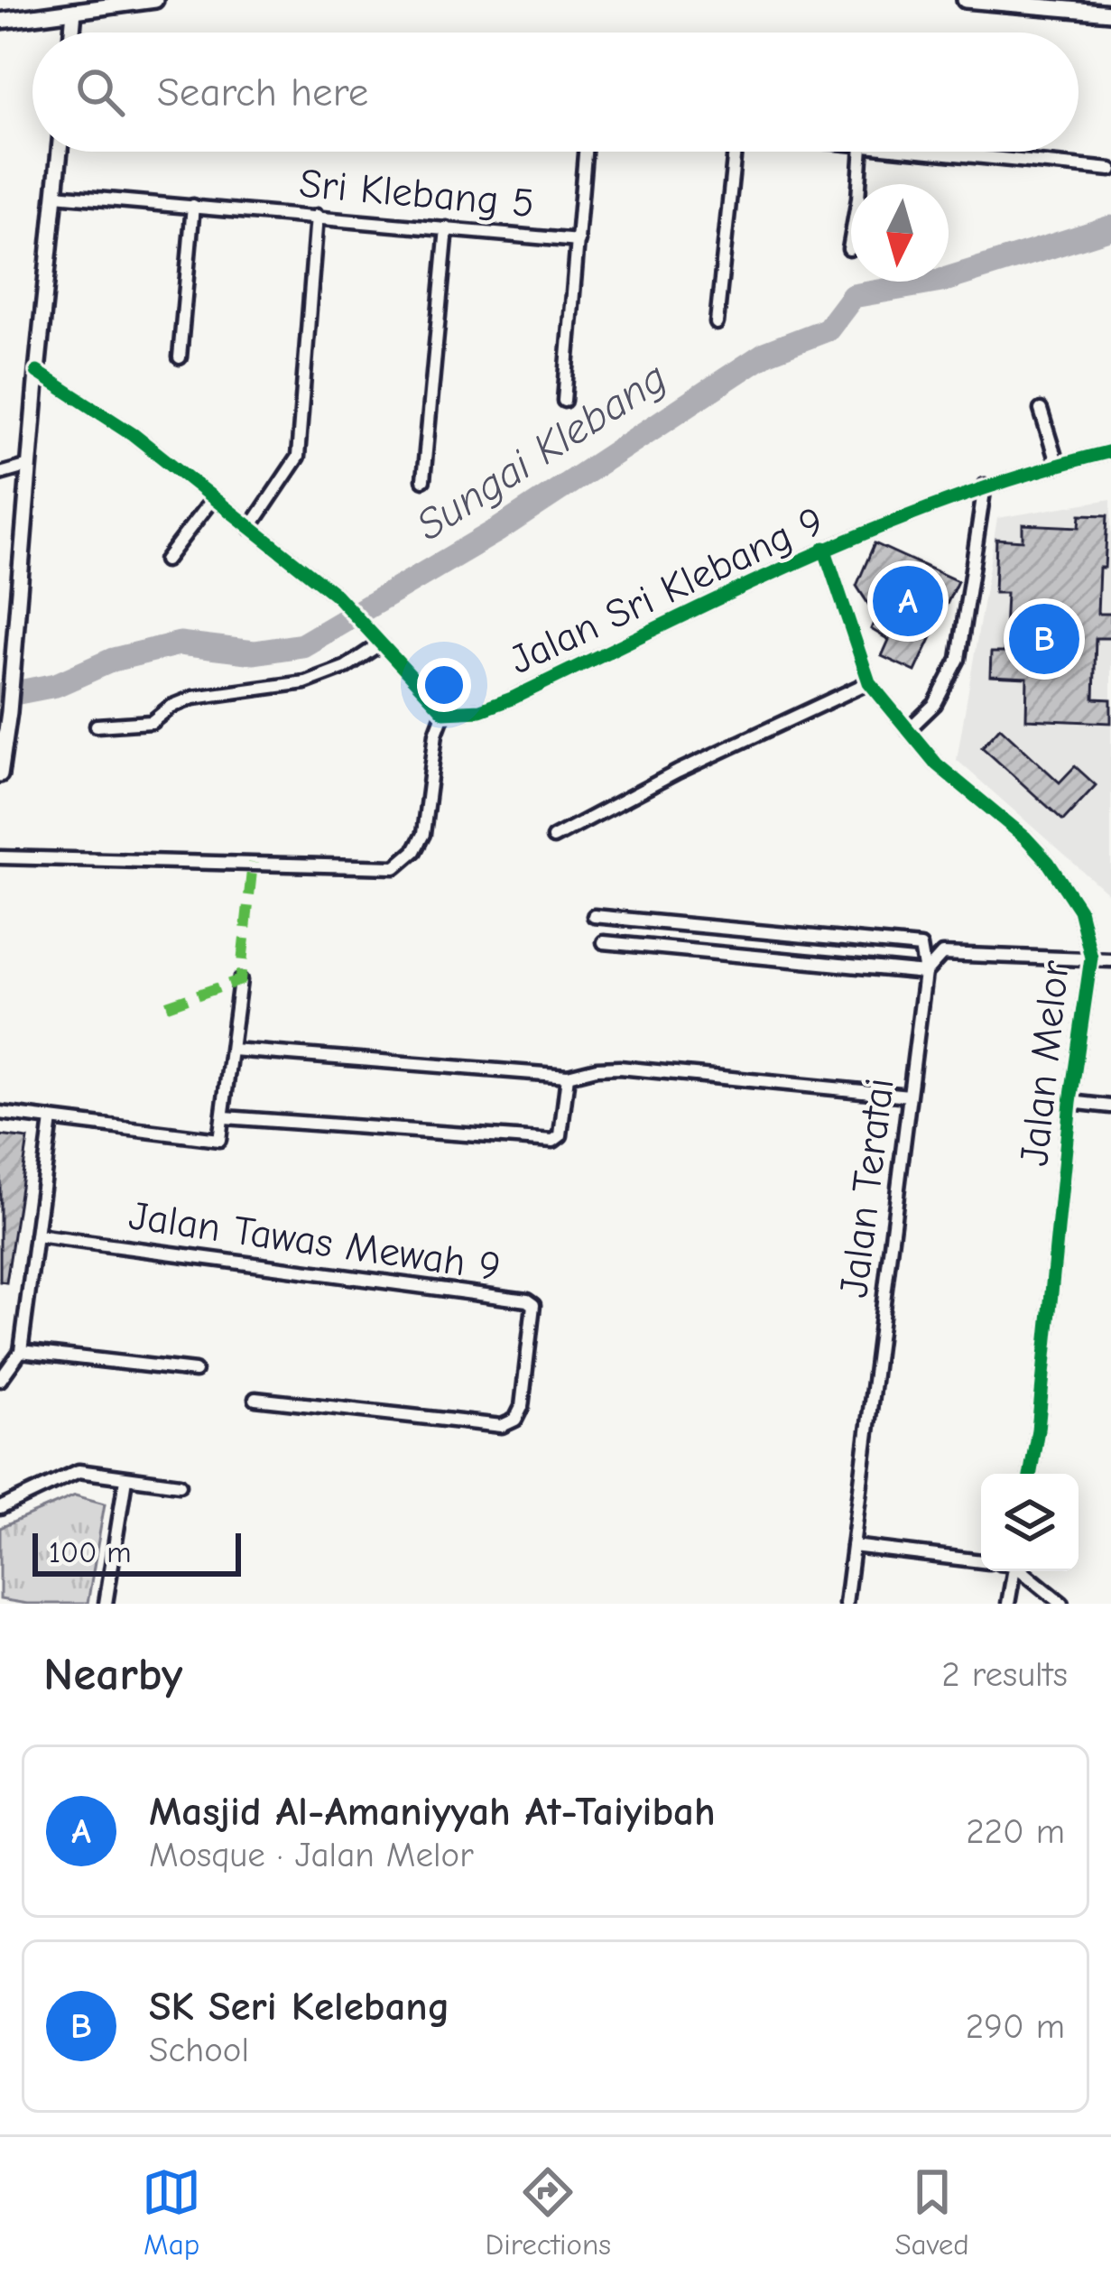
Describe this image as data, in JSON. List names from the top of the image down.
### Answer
{
  "streets": {
    "street": [
      "Sri Klebang 5",
      "Jalan Sri Klebang 9",
      "Jalan Melor",
      "Jalan Teratai",
      "Jalan Tawas Mewah 9"
    ]
  },
  "crossings": [
    ["Jalan Sri Klebang 9", "Jalan Melor"]
  ],
  "water": ["Sungai Klebang"],
  "scale_bar": "100 m",
  "north": "bottom",
  "page": {
    "search": "Search here",
    "pins": ["A", "B"],
    "scale": "100 m",
    "heading": ["Nearby", "2 results"],
    "list": [
      {
        "mark": "A",
        "name": "Masjid Al-Amaniyyah At-Taiyibah",
        "note": "Mosque · Jalan Melor",
        "value": "220 m"
      },
      {
        "mark": "B",
        "name": "SK Seri Kelebang",
        "note": "School",
        "value": "290 m"
      }
    ],
    "nav": ["Map", "Directions", "Saved"]
  }
}
